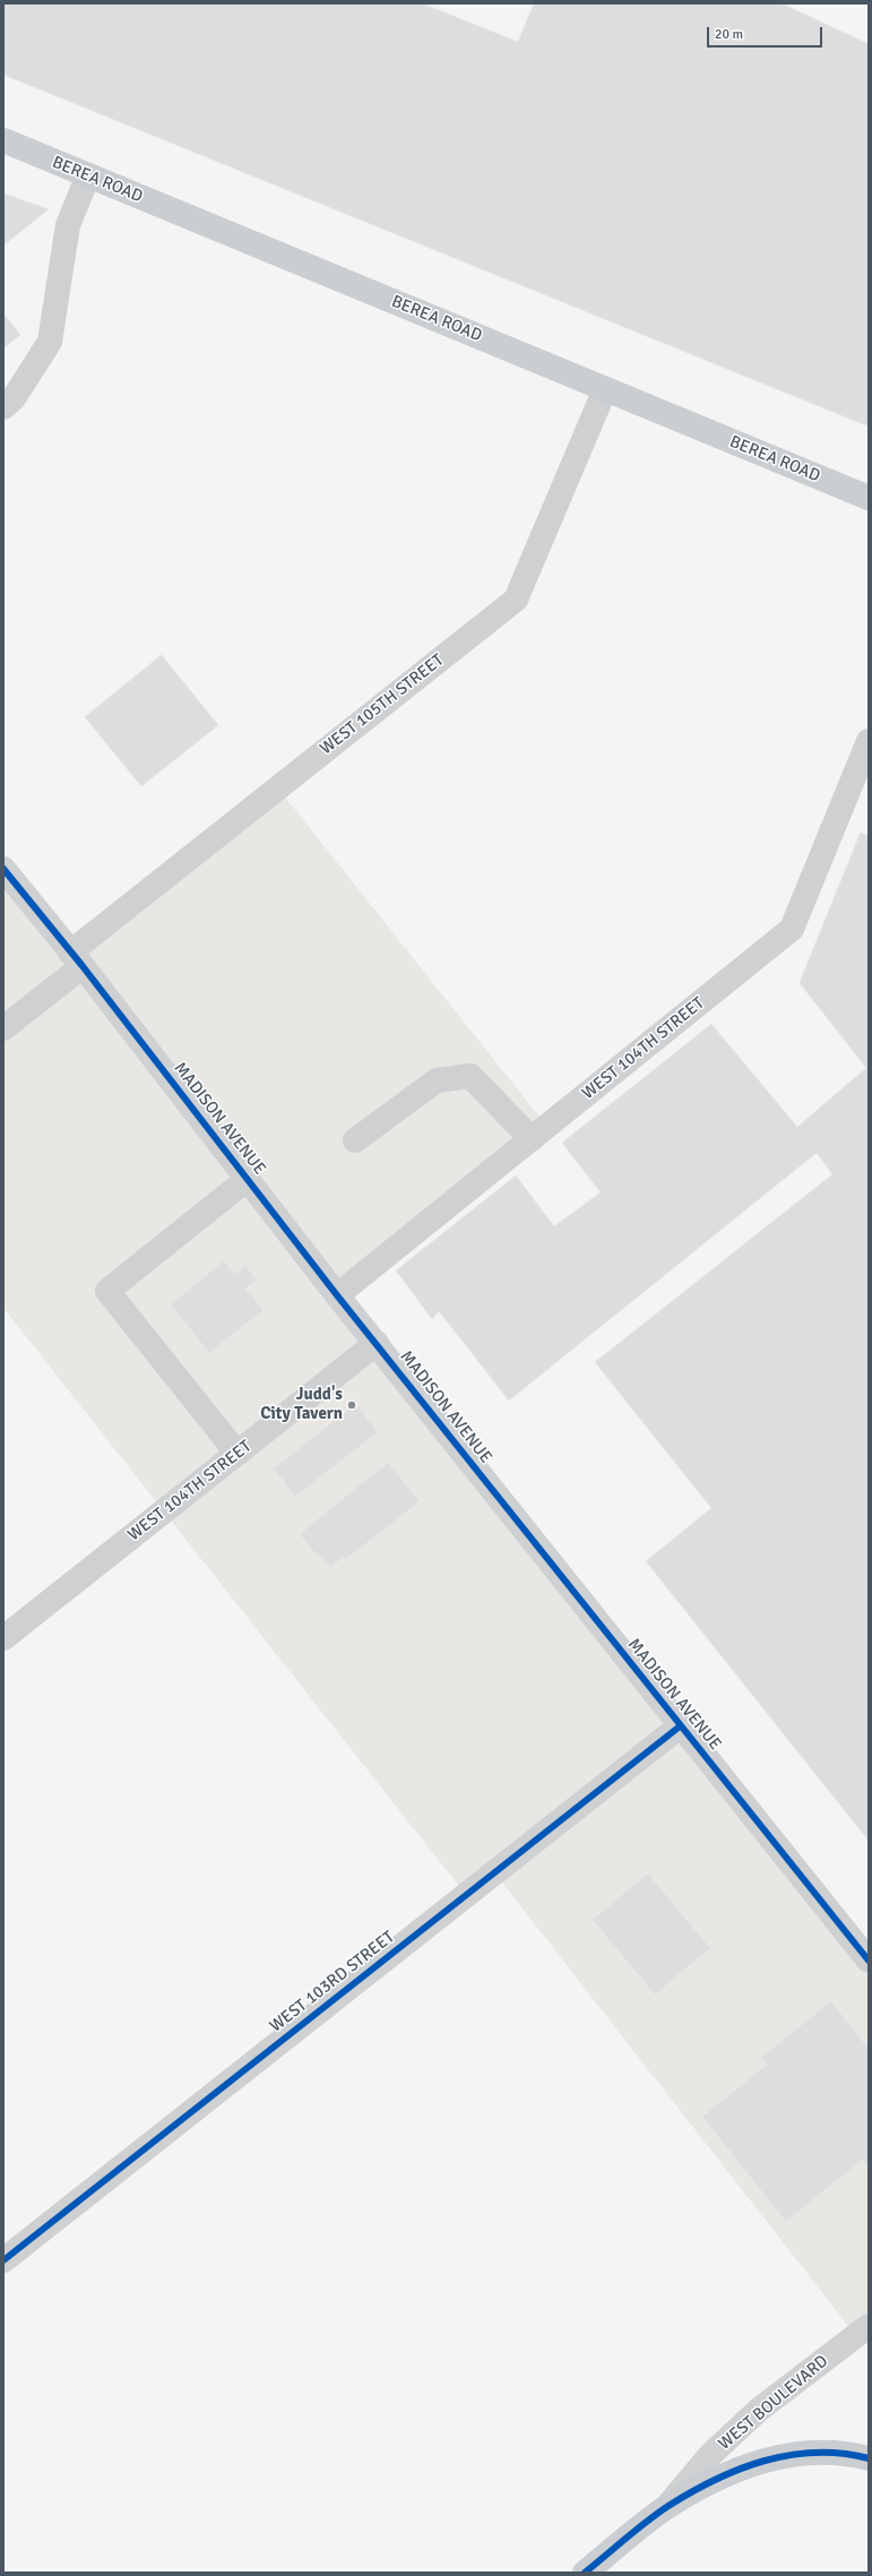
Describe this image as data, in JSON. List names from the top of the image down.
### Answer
{
  "streets": {
    "main road": ["BEREA ROAD", "WEST BOULEVARD"],
    "street": [
      "WEST 105TH STREET",
      "WEST 104TH STREET",
      "MADISON AVENUE",
      "WEST 103RD STREET"
    ]
  },
  "crossings": [
    ["BEREA ROAD", "WEST 105TH STREET"],
    ["WEST 105TH STREET", "MADISON AVENUE"],
    ["WEST 104TH STREET", "MADISON AVENUE"],
    ["MADISON AVENUE", "WEST 103RD STREET"]
  ],
  "places": ["Judd's City Tavern"],
  "scale_bar": "20 m"
}
